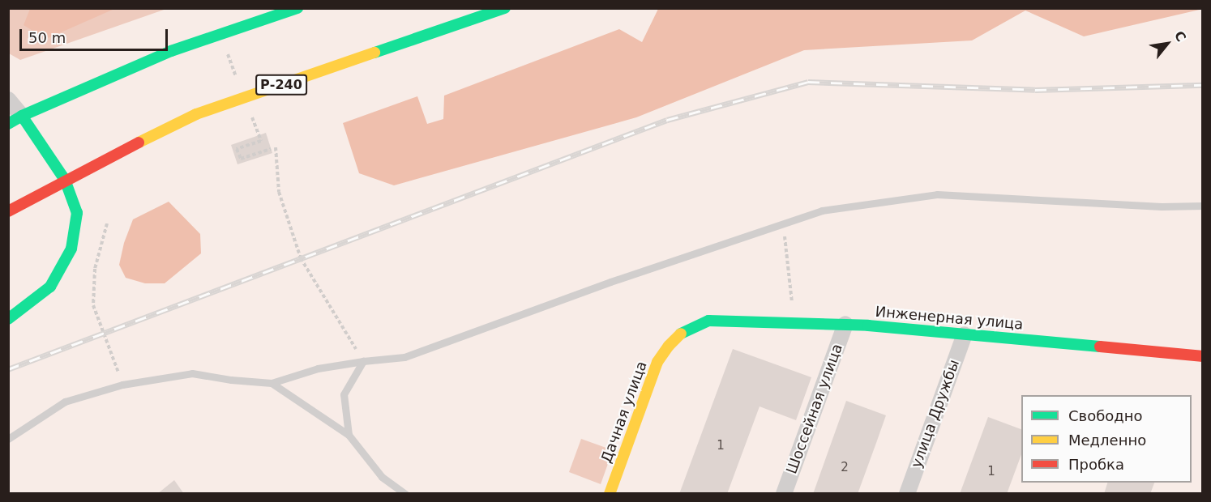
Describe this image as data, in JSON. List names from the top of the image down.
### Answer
{
  "streets": {
    "main road": ["Р-240", "Инженерная улица", "Дачная улица"],
    "street": ["Шоссейная улица", "улица Дружбы"]
  },
  "crossings": [
    ["Инженерная улица", "Шоссейная улица"],
    ["Инженерная улица", "Дачная улица"],
    ["Инженерная улица", "улица Дружбы"]
  ],
  "house_numbers": ["1", "2", "1"],
  "legend": ["Свободно", "Медленно", "Пробка"],
  "scale_bar": "50 m",
  "north": "top right"
}
